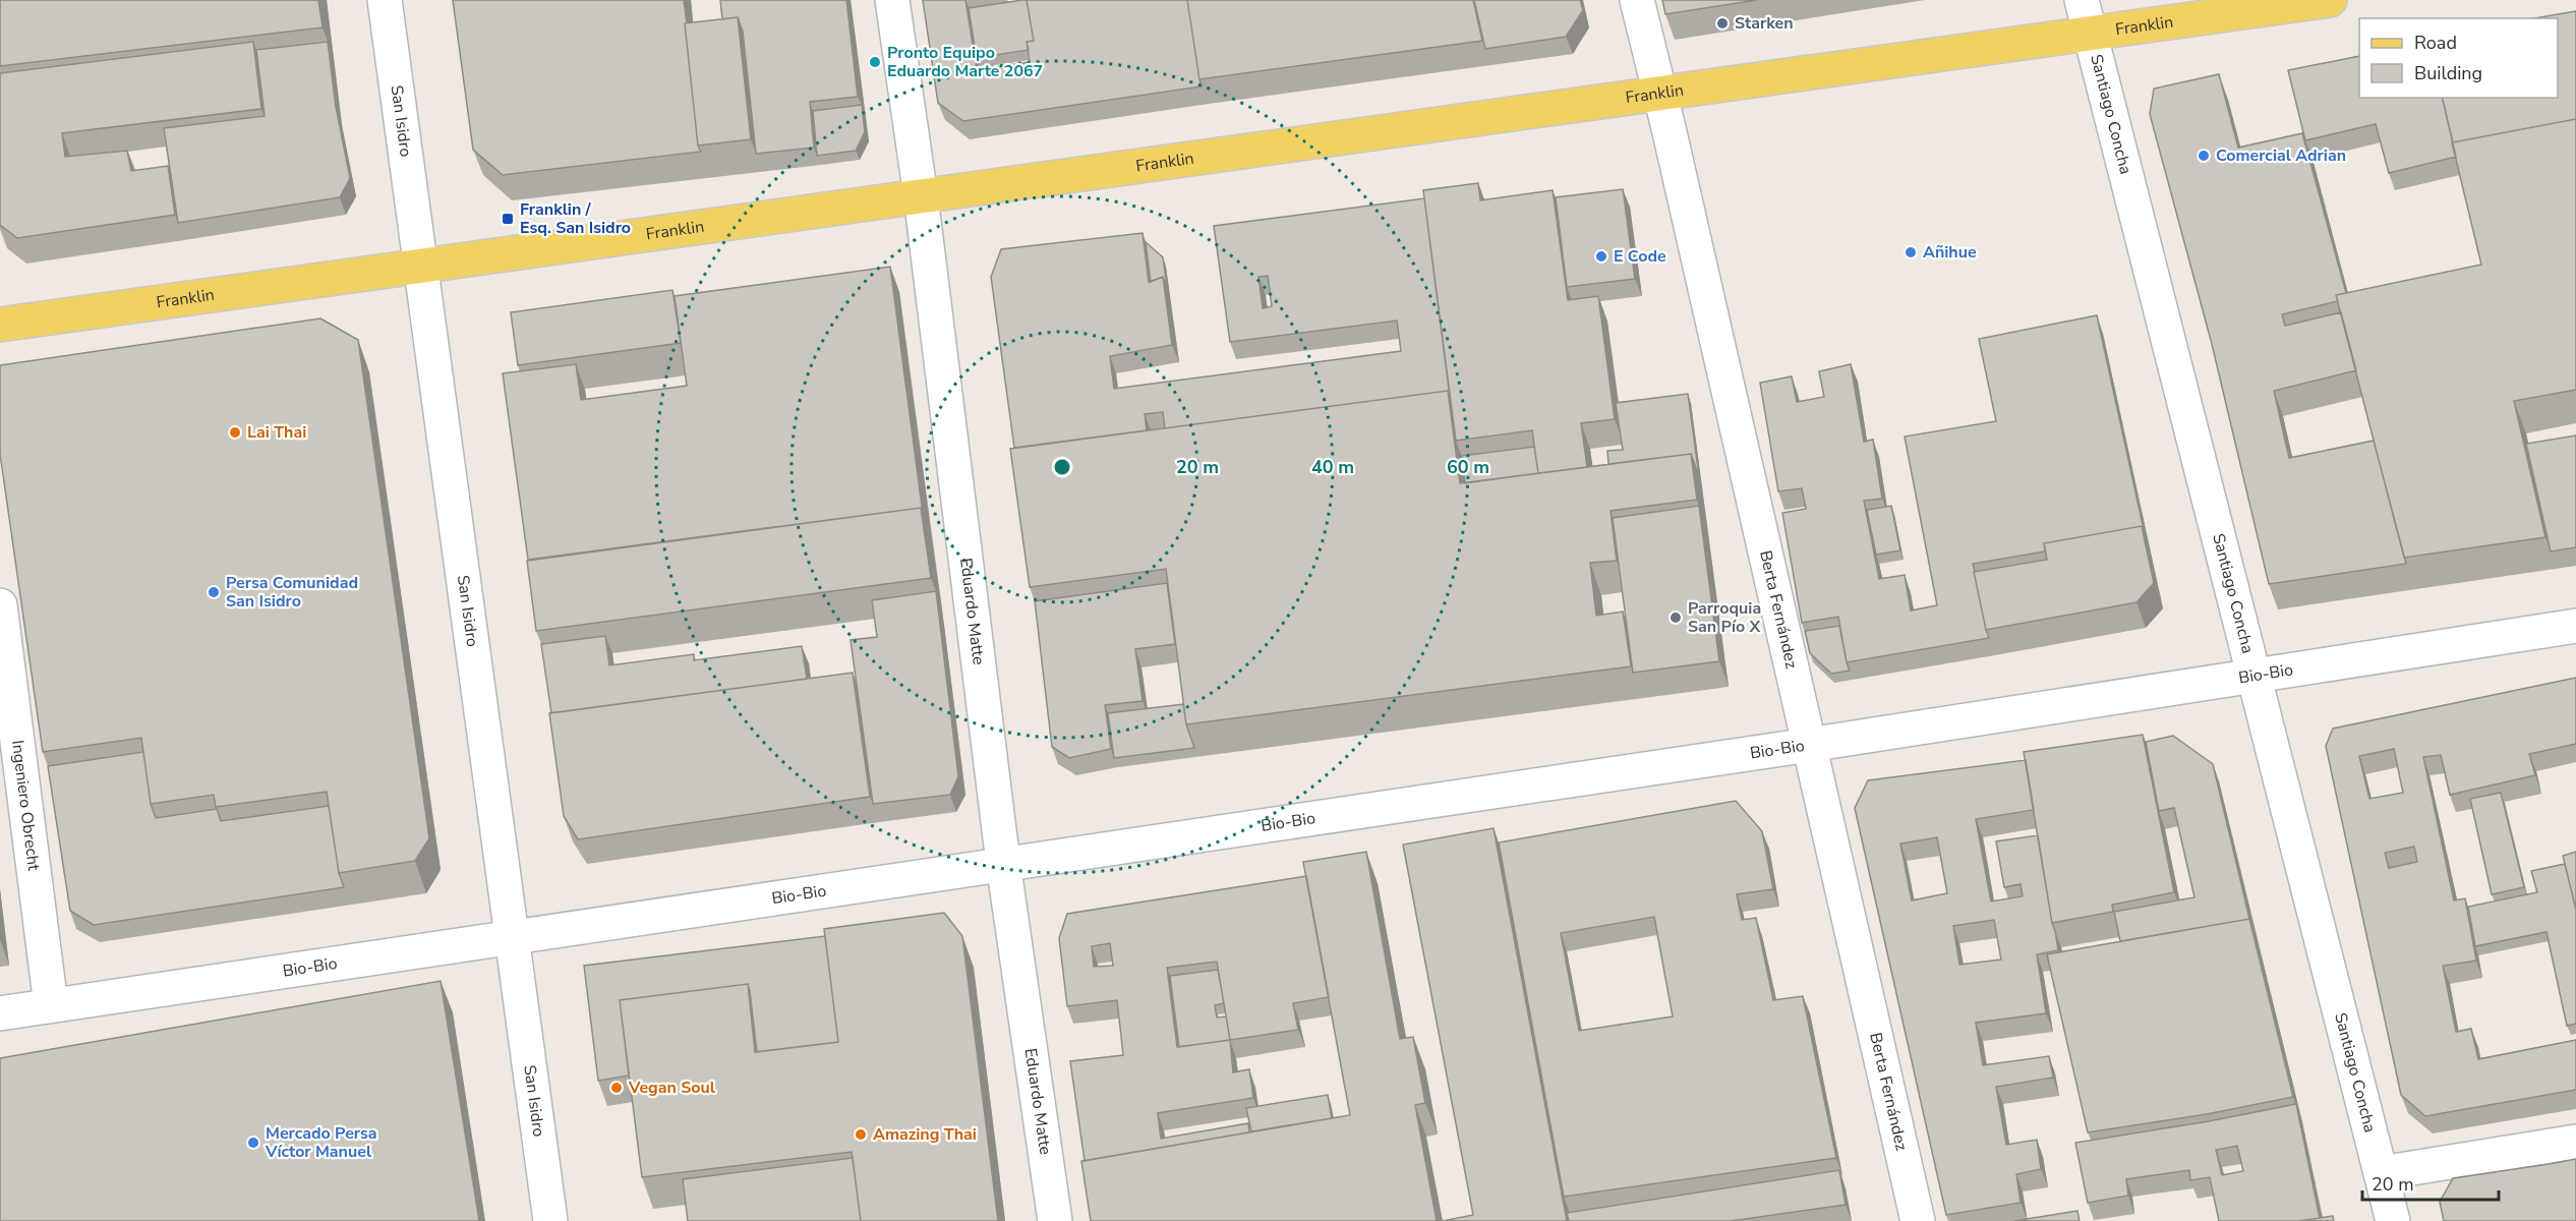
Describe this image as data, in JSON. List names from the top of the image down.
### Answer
{
  "streets": {
    "main road": ["Franklin"],
    "street": [
      "Santiago Concha",
      "San Isidro",
      "Eduardo Matte",
      "Berta Fernández",
      "Bio-Bio",
      "Ingeniero Obrecht"
    ]
  },
  "crossings": [
    ["Franklin", "Santiago Concha"],
    ["Franklin", "San Isidro"],
    ["Franklin", "Eduardo Matte"],
    ["Franklin", "Berta Fernández"],
    ["Santiago Concha", "Bio-Bio"],
    ["San Isidro", "Bio-Bio"],
    ["Eduardo Matte", "Bio-Bio"],
    ["Berta Fernández", "Bio-Bio"],
    ["Bio-Bio", "Ingeniero Obrecht"]
  ],
  "places": {
    "other": [
      "Starken",
      "Pronto Equipo Eduardo Marte 2067",
      "Comercial Adrian",
      "Añihue",
      "E Code",
      "Lai Thai",
      "Persa Comunidad San Isidro",
      "Parroquia San Pío X",
      "Vegan Soul",
      "Amazing Thai",
      "Mercado Persa Víctor Manuel"
    ],
    "transit": ["Franklin / Esq. San Isidro"]
  },
  "legend": ["Road", "Building"],
  "scale_bar": "20 m",
  "rings": ["20 m", "40 m", "60 m"]
}
